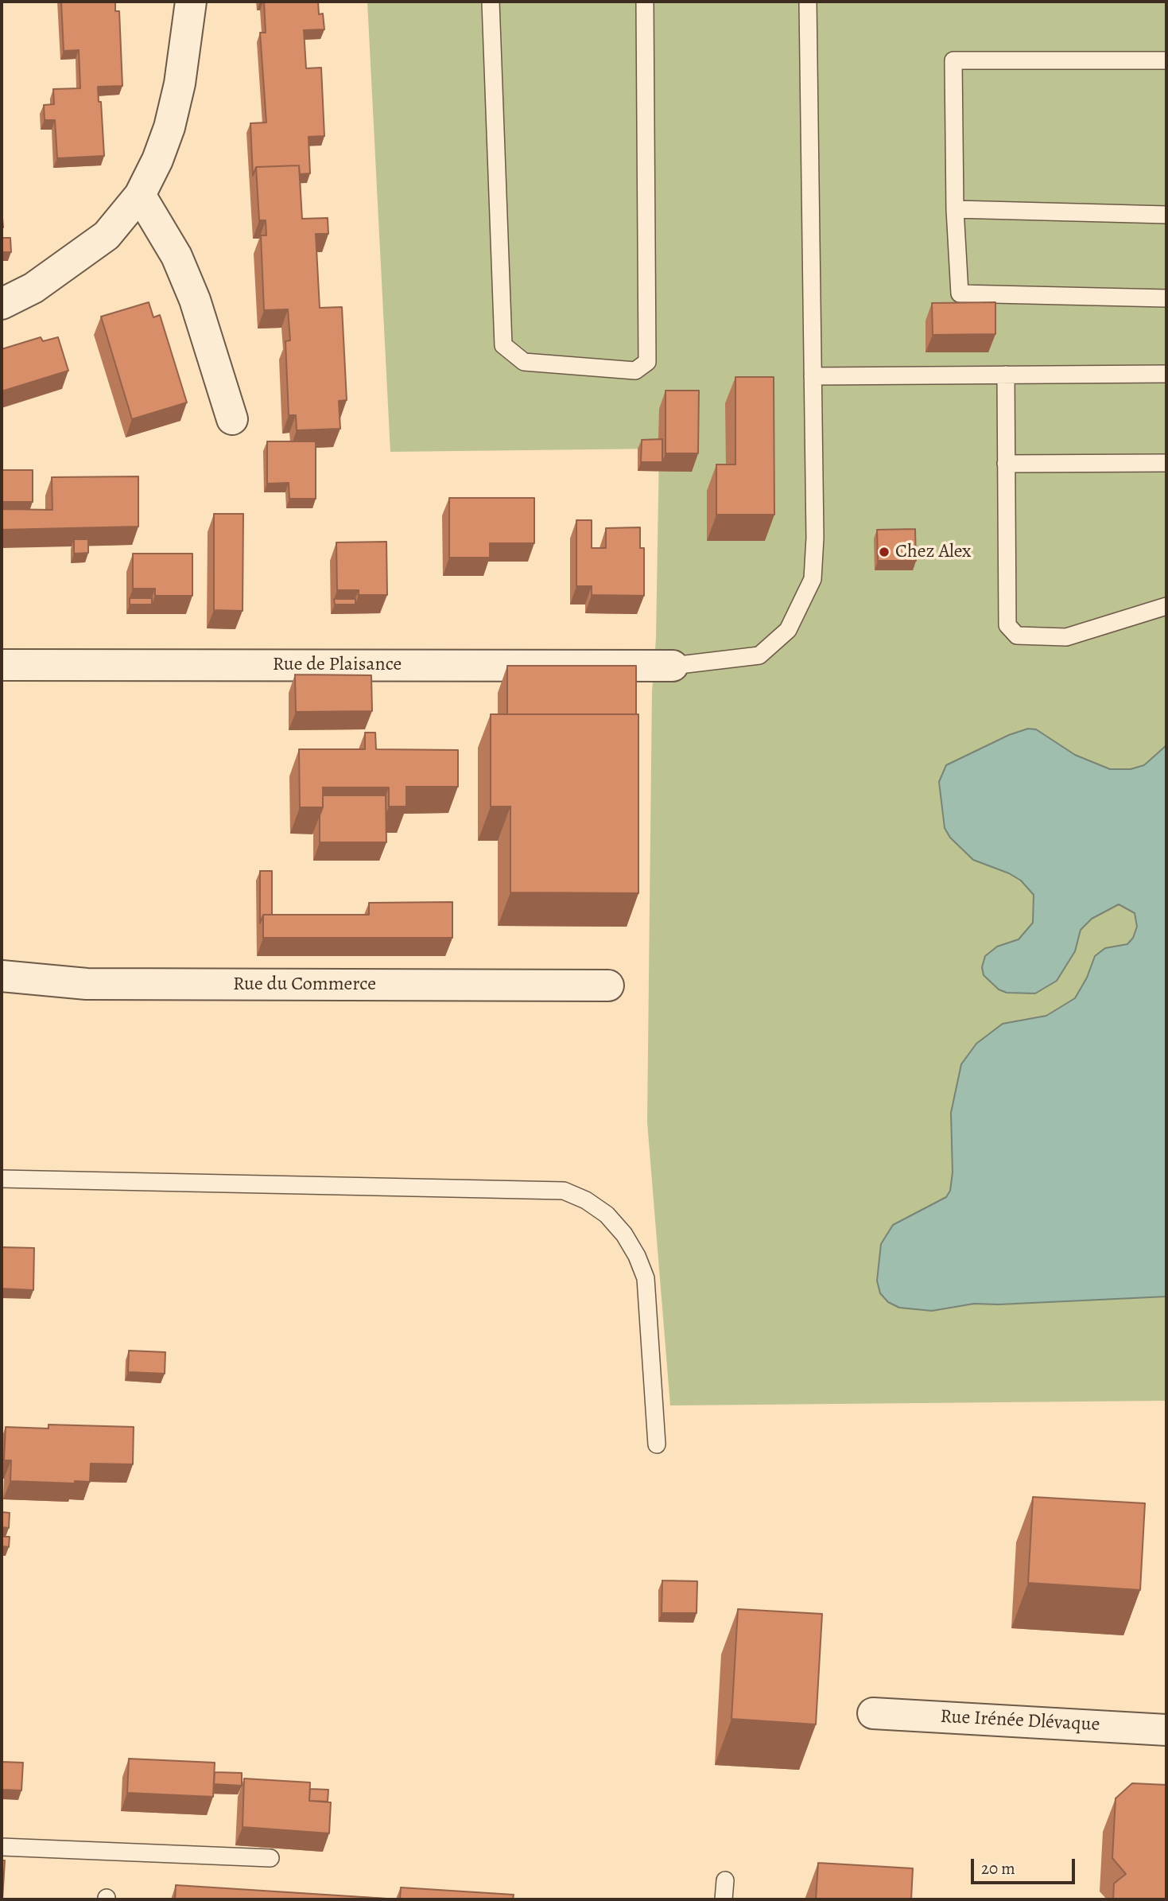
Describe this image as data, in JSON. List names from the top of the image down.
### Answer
{
  "streets": {
    "street": ["Rue de Plaisance", "Rue du Commerce", "Rue Irénée Dlévaque"]
  },
  "places": ["Chez Alex"],
  "scale_bar": "20 m"
}
